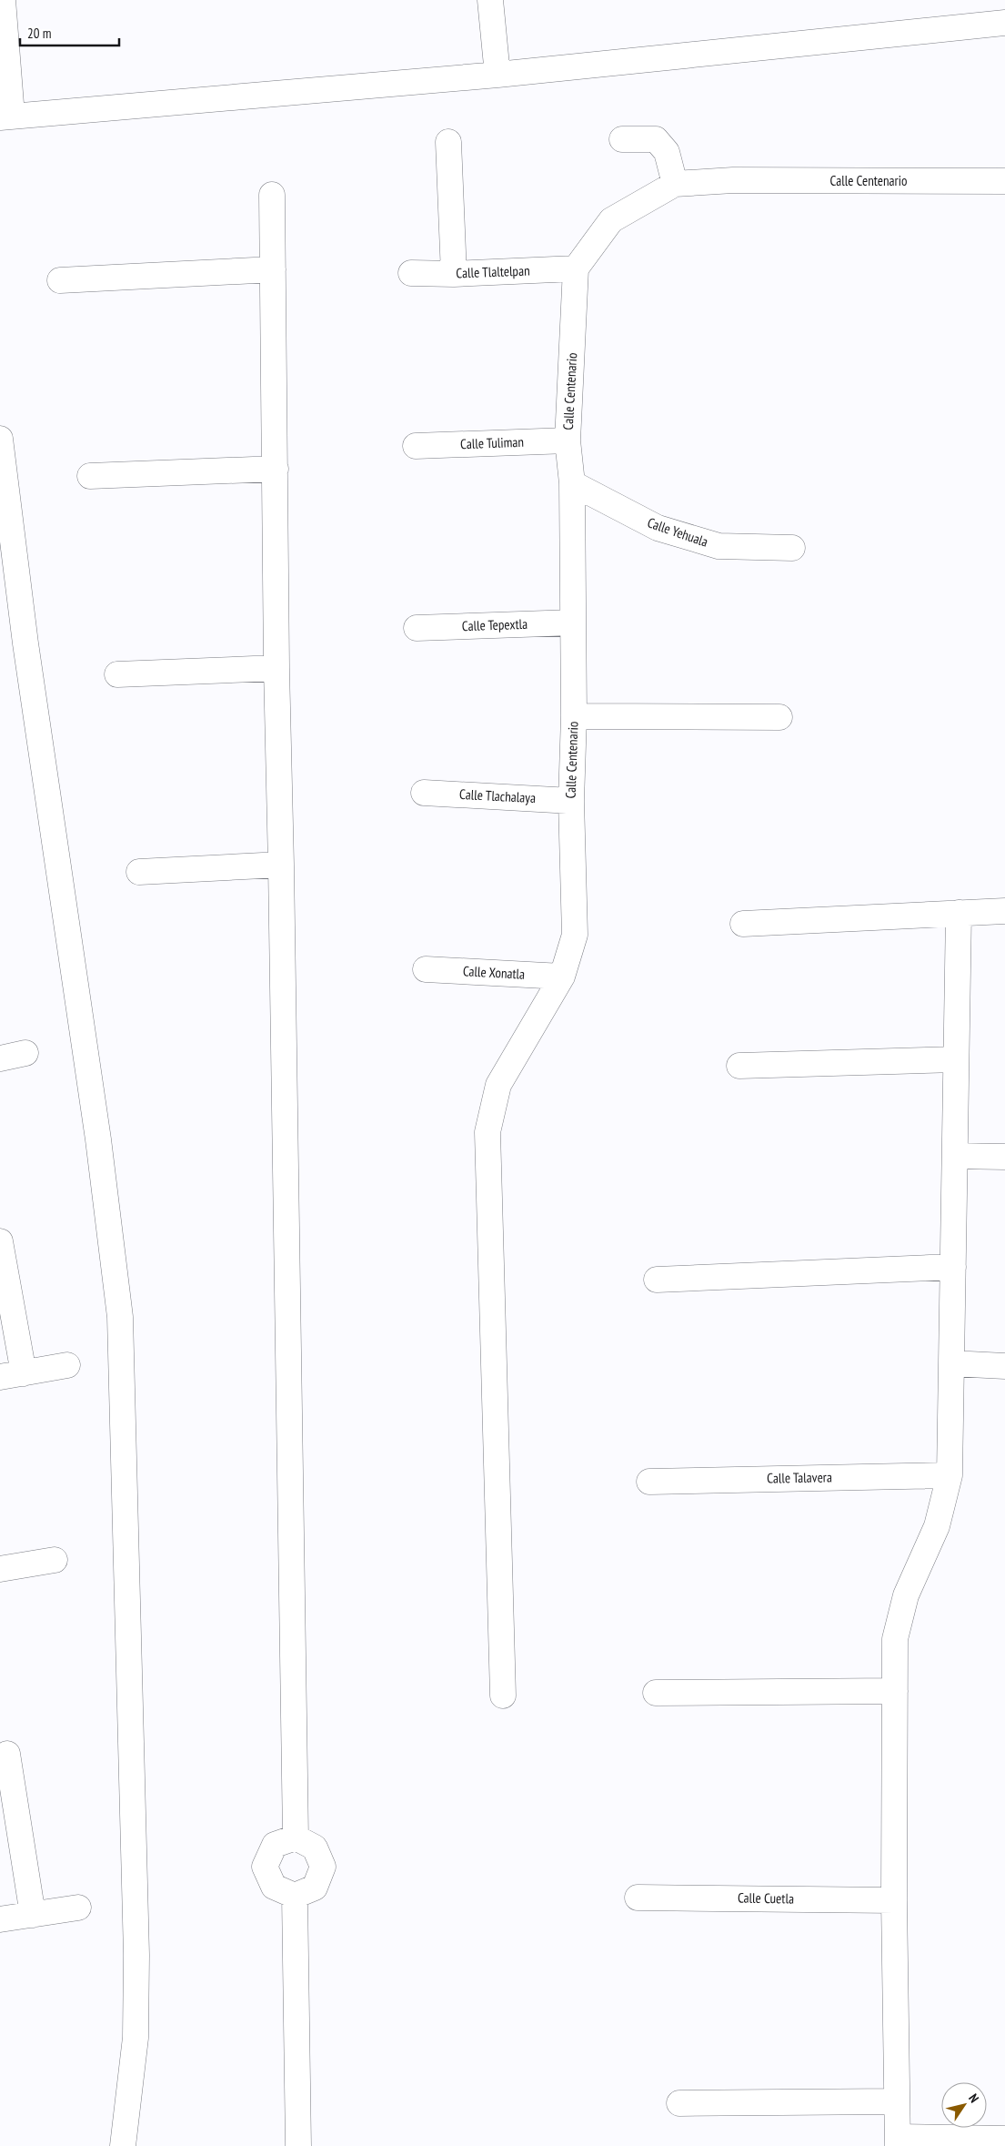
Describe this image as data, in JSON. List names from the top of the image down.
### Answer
{
  "streets": {
    "street": [
      "Calle Centenario",
      "Calle Tlaltelpan",
      "Calle Tuliman",
      "Calle Yehuala",
      "Calle Tepextla",
      "Calle Tlachalaya",
      "Calle Xonatla",
      "Calle Talavera",
      "Calle Cuetla"
    ]
  },
  "crossings": [
    ["Calle Centenario", "Calle Tlaltelpan"],
    ["Calle Centenario", "Calle Tuliman"],
    ["Calle Centenario", "Calle Yehuala"],
    ["Calle Centenario", "Calle Tepextla"],
    ["Calle Centenario", "Calle Tlachalaya"],
    ["Calle Centenario", "Calle Xonatla"]
  ],
  "scale_bar": "20 m",
  "north": "top right"
}
